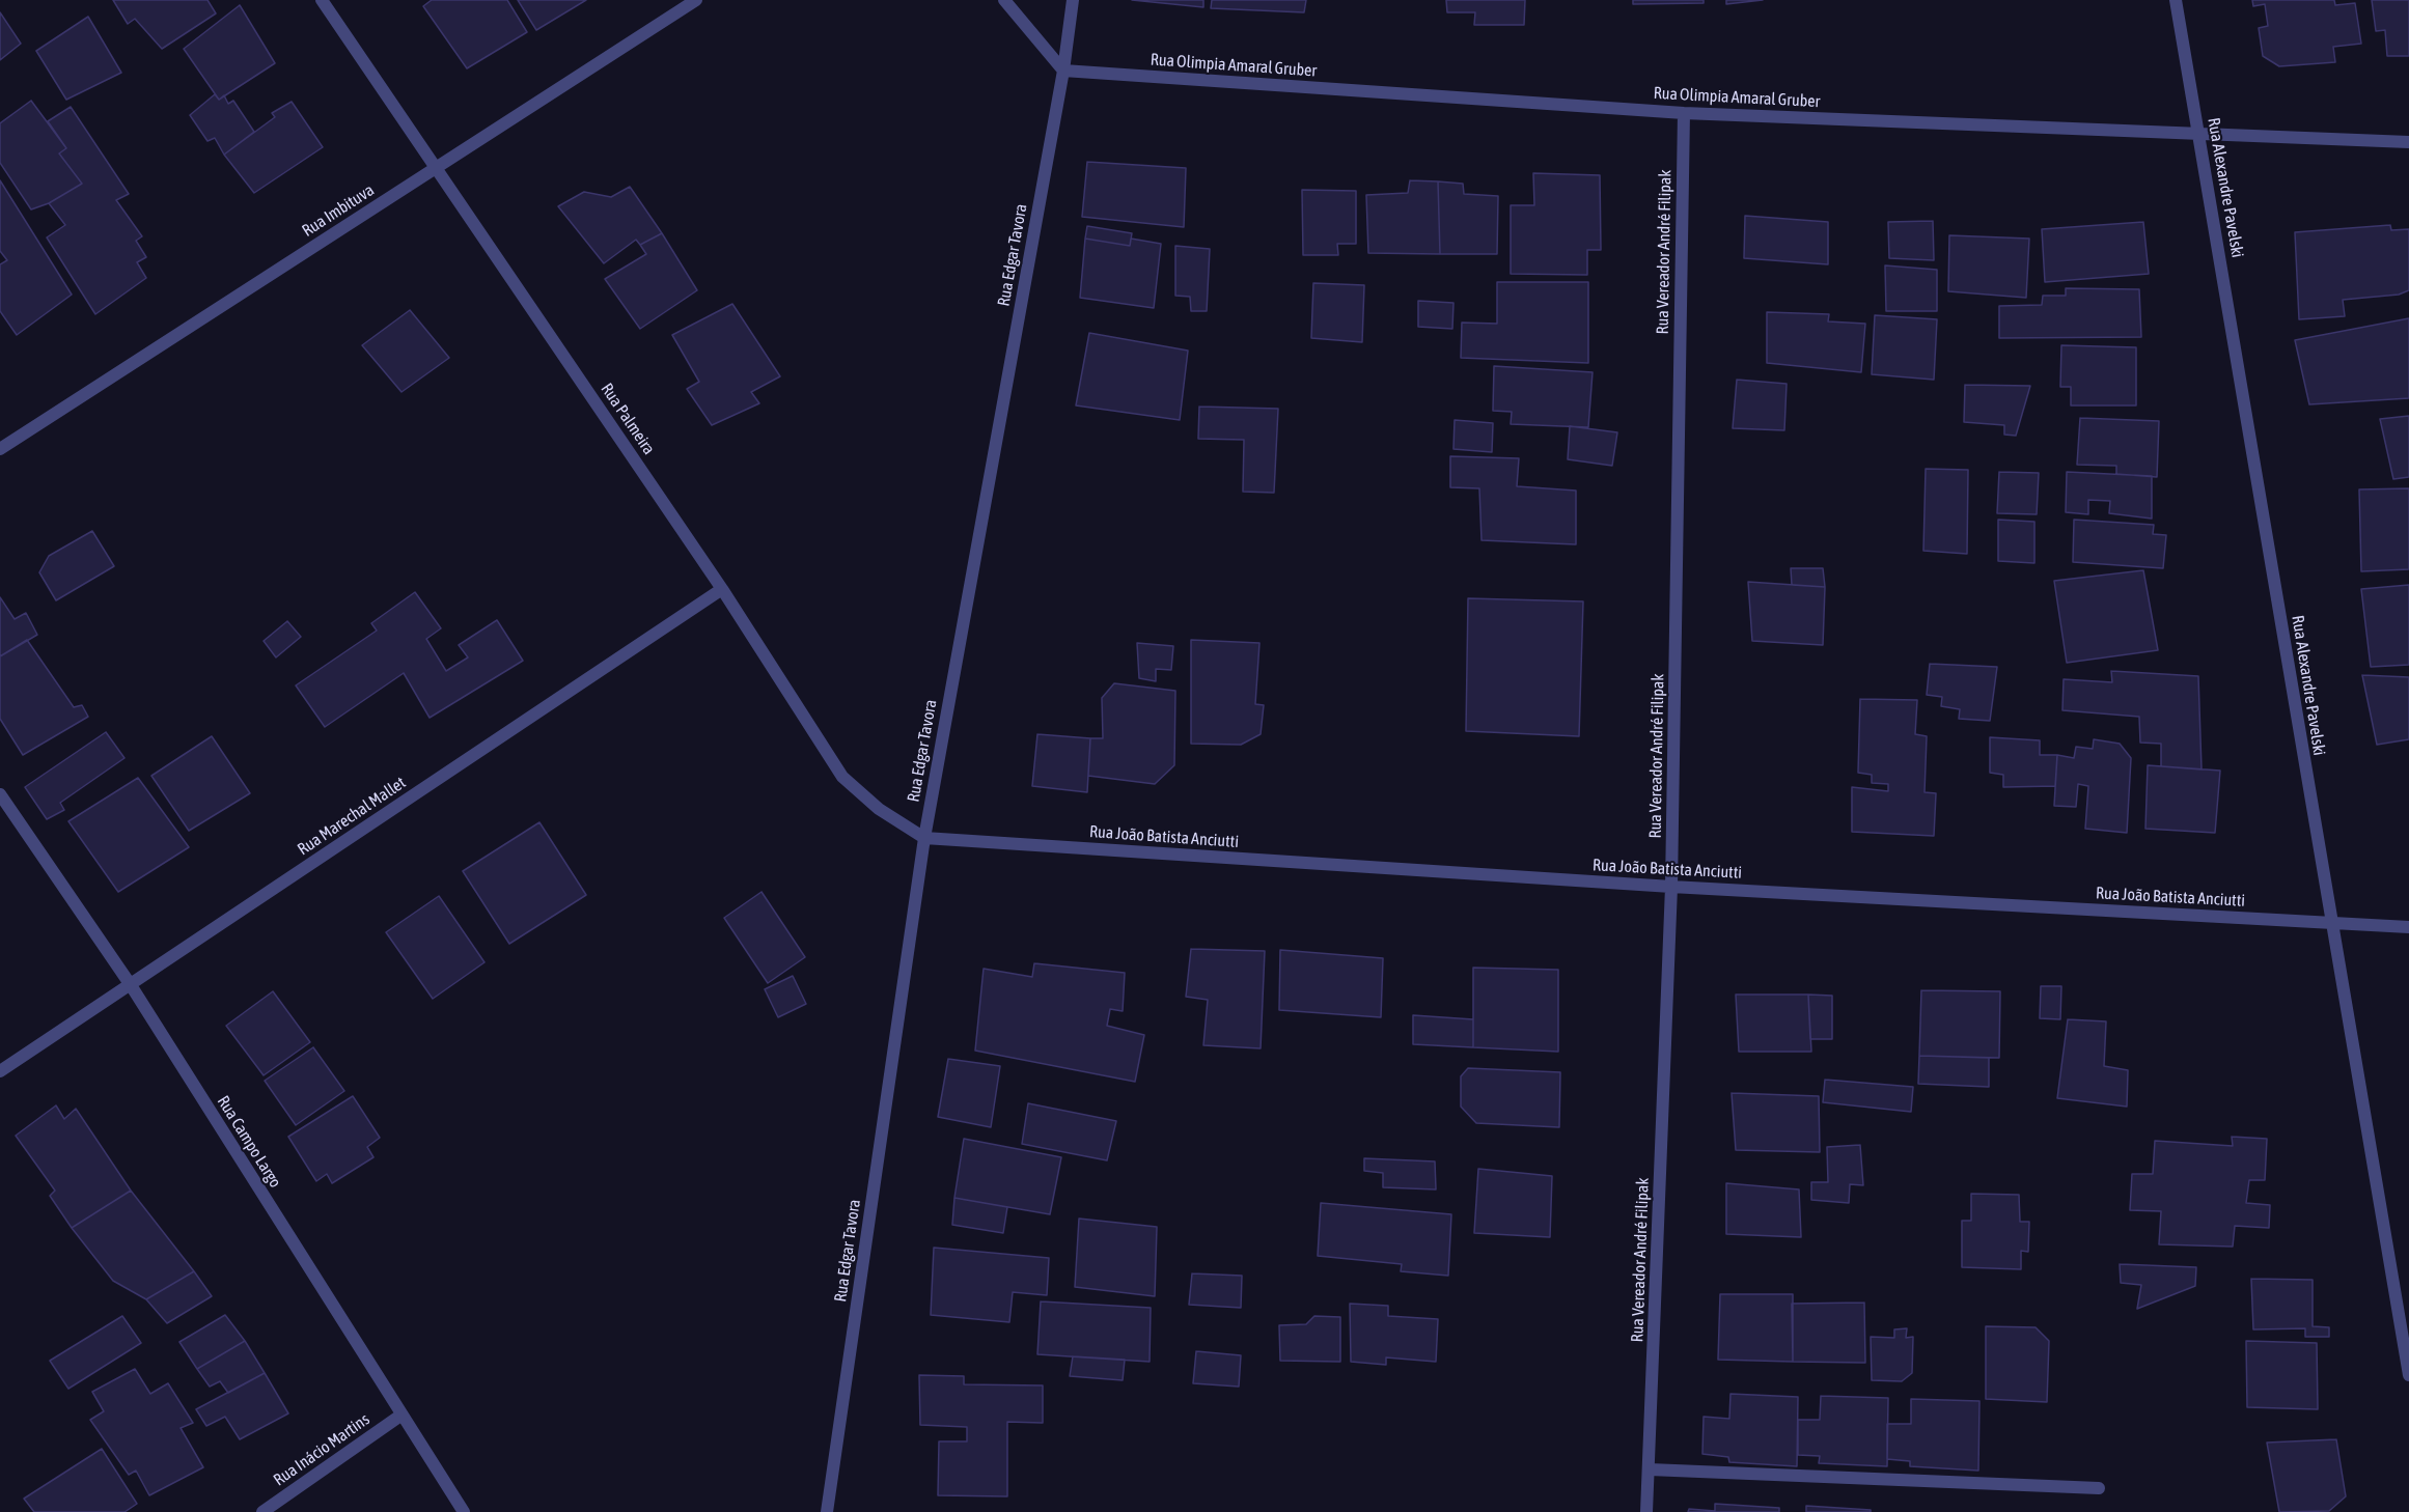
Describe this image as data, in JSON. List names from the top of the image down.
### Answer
{
  "streets": {
    "street": [
      "Rua Olimpia Amaral Gruber",
      "Rua Alexandre Pavelski",
      "Rua Imbituva",
      "Rua Vereador André Filipak",
      "Rua Edgar Tavora",
      "Rua Palmeira",
      "Rua Marechal Mallet",
      "Rua João Batista Anciutti",
      "Rua Campo Largo",
      "Rua Inácio Martins"
    ]
  },
  "crossings": [
    ["Rua Olimpia Amaral Gruber", "Rua Alexandre Pavelski"],
    ["Rua Olimpia Amaral Gruber", "Rua Vereador André Filipak"],
    ["Rua Olimpia Amaral Gruber", "Rua Edgar Tavora"],
    ["Rua Alexandre Pavelski", "Rua João Batista Anciutti"],
    ["Rua Imbituva", "Rua Palmeira"],
    ["Rua Vereador André Filipak", "Rua João Batista Anciutti"],
    ["Rua Edgar Tavora", "Rua Palmeira"],
    ["Rua Edgar Tavora", "Rua João Batista Anciutti"],
    ["Rua Palmeira", "Rua Marechal Mallet"],
    ["Rua Palmeira", "Rua João Batista Anciutti"],
    ["Rua Marechal Mallet", "Rua Campo Largo"],
    ["Rua Campo Largo", "Rua Inácio Martins"]
  ]
}
